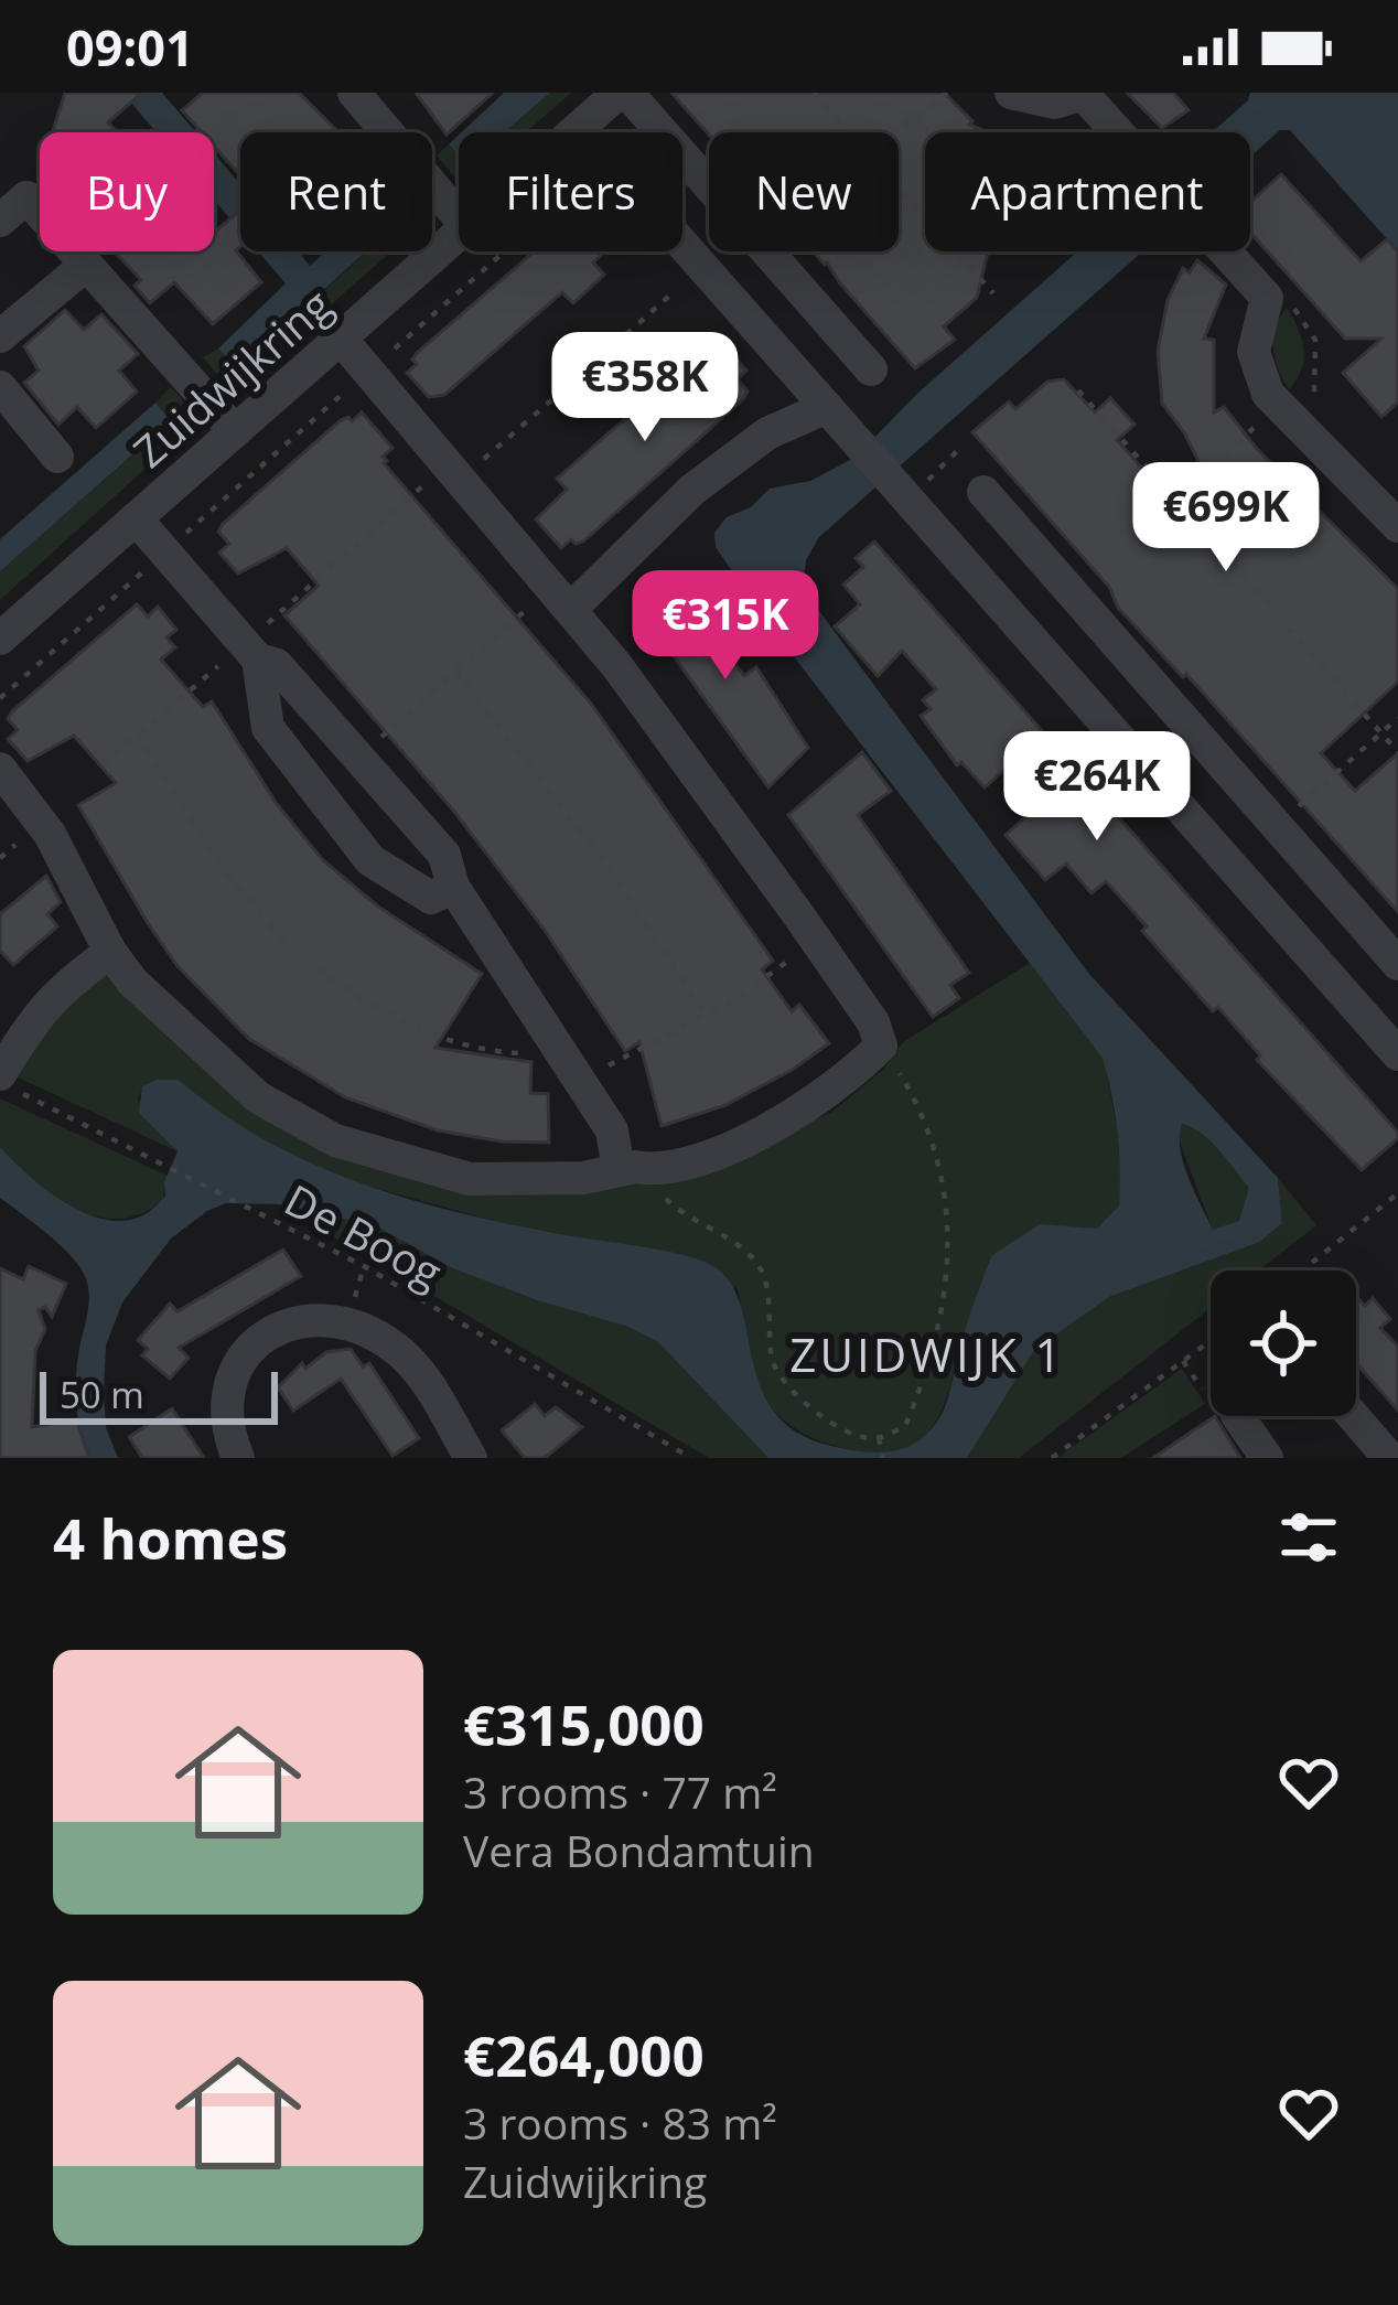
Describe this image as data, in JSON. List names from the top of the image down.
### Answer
{
  "streets": {
    "street": ["Zuidwijkring"],
    "path": ["De Boog"]
  },
  "districts": ["ZUIDWIJK 1"],
  "scale_bar": "50 m",
  "page": {
    "status": "09:01",
    "chip": [
      "Buy",
      "Rent",
      "Filters",
      "New",
      "Apartment"
    ],
    "price": [
      "€358K",
      "€699K",
      "€315K",
      "€264K"
    ],
    "scale": "50 m",
    "heading": "4 homes",
    "list": [
      {
        "name": "€315,000",
        "note": "3 rooms · 77 m² · Vera Bondamtuin"
      },
      {
        "name": "€264,000",
        "note": "3 rooms · 83 m² · Zuidwijkring"
      }
    ]
  }
}
